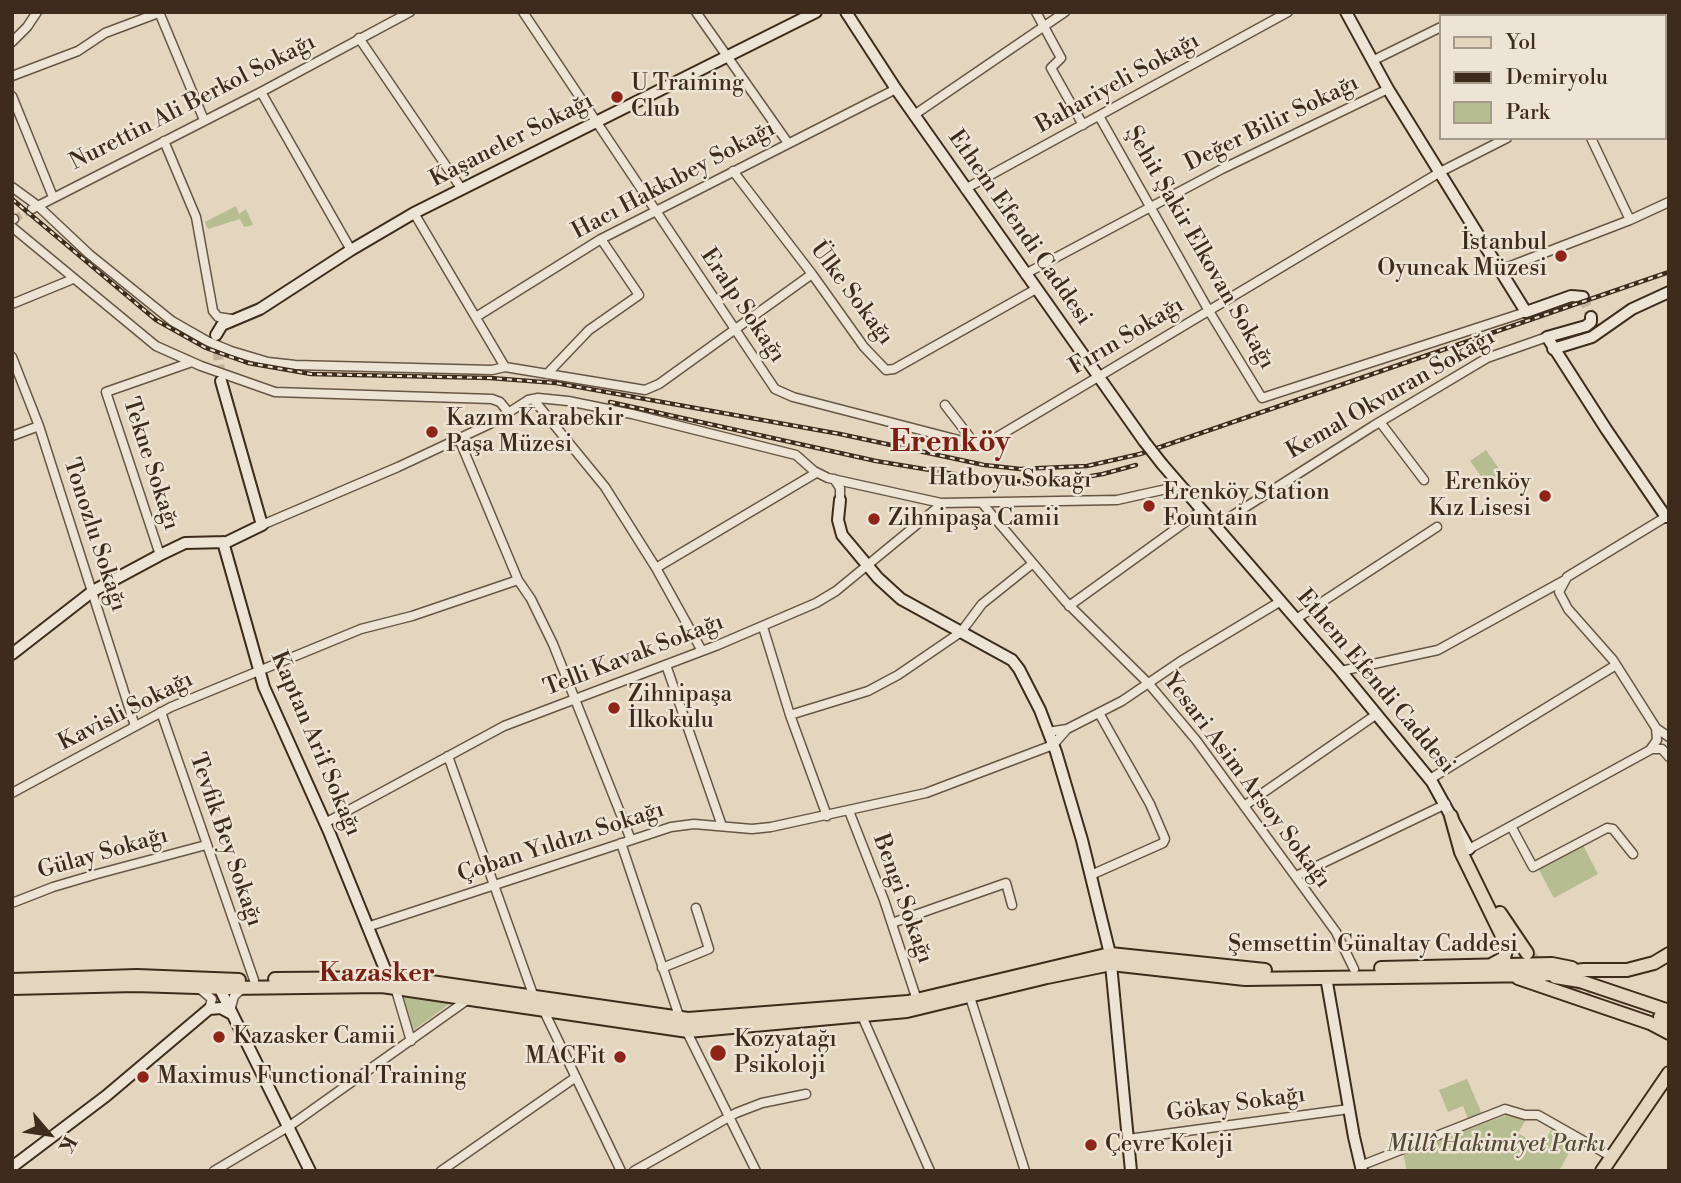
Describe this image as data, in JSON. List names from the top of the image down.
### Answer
{
  "streets": {
    "main road": ["Şemsettin Günaltay Caddesi"],
    "street": [
      "Bahariyeli Sokağı",
      "Nurettin Ali Berkol Sokağı",
      "Değer Bilir Sokağı",
      "Kaşaneler Sokağı",
      "Hacı Hakkıbey Sokağı",
      "Ethem Efendi Caddesi",
      "Şehit Şakir Elkovan Sokağı",
      "Ülke Sokağı",
      "Eralp Sokağı",
      "Fırın Sokağı",
      "Kemal Okvuran Sokağı",
      "Tekne Sokağı",
      "Hatboyu Sokağı",
      "Tonozlu Sokağı",
      "Telli Kavak Sokağı",
      "Kavisli Sokağı",
      "Kaptan Arif Sokağı",
      "Yesari Asim Arsoy Sokağı",
      "Tevfik Bey Sokağı",
      "Çoban Yıldızı Sokağı",
      "Gülay Sokağı",
      "Bengi Sokağı",
      "Gökay Sokağı"
    ]
  },
  "crossings": [
    ["Bahariyeli Sokağı", "Ethem Efendi Caddesi"],
    ["Bahariyeli Sokağı", "Şehit Şakir Elkovan Sokağı"],
    ["Değer Bilir Sokağı", "Ethem Efendi Caddesi"],
    ["Değer Bilir Sokağı", "Şehit Şakir Elkovan Sokağı"],
    ["Kaşaneler Sokağı", "Eralp Sokağı"],
    ["Hacı Hakkıbey Sokağı", "Ethem Efendi Caddesi"],
    ["Hacı Hakkıbey Sokağı", "Ülke Sokağı"],
    ["Hacı Hakkıbey Sokağı", "Eralp Sokağı"],
    ["Ethem Efendi Caddesi", "Ülke Sokağı"],
    ["Ethem Efendi Caddesi", "Fırın Sokağı"],
    ["Ethem Efendi Caddesi", "Kemal Okvuran Sokağı"],
    ["Ethem Efendi Caddesi", "Hatboyu Sokağı"],
    ["Şehit Şakir Elkovan Sokağı", "Fırın Sokağı"],
    ["Eralp Sokağı", "Fırın Sokağı"],
    ["Hatboyu Sokağı", "Telli Kavak Sokağı"],
    ["Hatboyu Sokağı", "Yesari Asim Arsoy Sokağı"],
    ["Tonozlu Sokağı", "Kavisli Sokağı"],
    ["Telli Kavak Sokağı", "Kaptan Arif Sokağı"],
    ["Kavisli Sokağı", "Kaptan Arif Sokağı"],
    ["Kavisli Sokağı", "Tevfik Bey Sokağı"],
    ["Kaptan Arif Sokağı", "Çoban Yıldızı Sokağı"],
    ["Kaptan Arif Sokağı", "Şemsettin Günaltay Caddesi"],
    ["Yesari Asim Arsoy Sokağı", "Şemsettin Günaltay Caddesi"],
    ["Tevfik Bey Sokağı", "Gülay Sokağı"],
    ["Tevfik Bey Sokağı", "Şemsettin Günaltay Caddesi"],
    ["Çoban Yıldızı Sokağı", "Bengi Sokağı"],
    ["Bengi Sokağı", "Şemsettin Günaltay Caddesi"]
  ],
  "districts": ["Erenköy", "Kazasker"],
  "parks": ["Millî Hakimiyet Parkı"],
  "places": [
    "U Training Club",
    "İstanbul Oyuncak Müzesi",
    "Kazım Karabekir Paşa Müzesi",
    "Erenköy Kız Lisesi",
    "Erenköy Station Fountain",
    "Zihnipaşa Camii",
    "Zihnipaşa İlkokulu",
    "Kazasker Camii",
    "Kozyatağı Psikoloji",
    "MACFit",
    "Maximus Functional Training",
    "Çevre Koleji"
  ],
  "legend": ["Yol", "Demiryolu", "Park"],
  "north": "bottom right"
}
